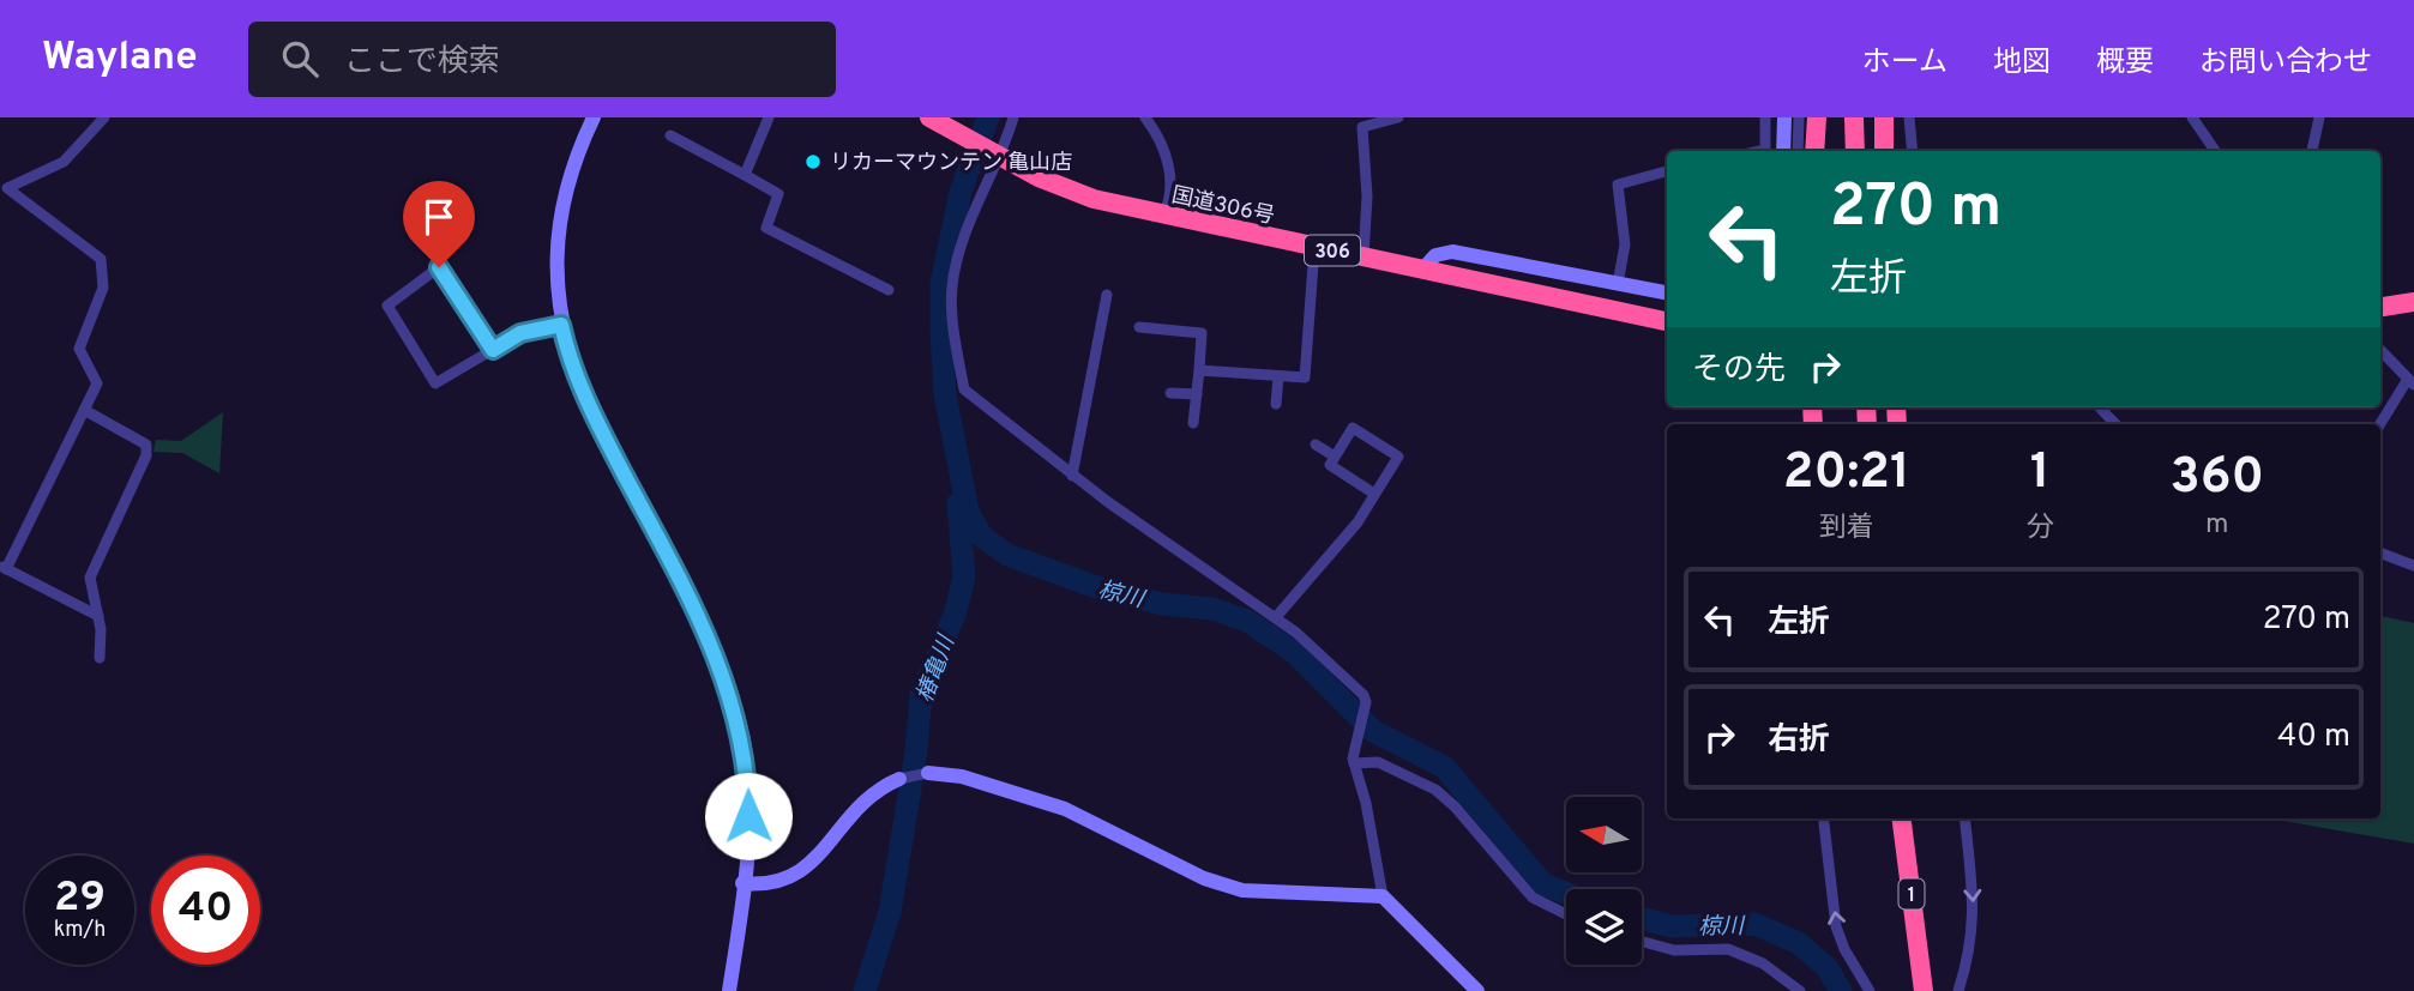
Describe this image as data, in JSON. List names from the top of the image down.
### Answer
{
  "streets": {
    "highway": ["国道306号", "306", "1"]
  },
  "water": ["椋川", "椿亀川"],
  "places": ["リカーマウンテン 亀山店"],
  "north": "left",
  "page": {
    "header": "Waylane",
    "search": "ここで検索",
    "nav": [
      "ホーム",
      "地図",
      "概要",
      "お問い合わせ"
    ],
    "turn": ["270 m", "左折"],
    "then": "その先",
    "eta": [
      "20:21",
      "到着",
      "1",
      "分",
      "360",
      "m"
    ],
    "list": [
      {
        "name": "左折",
        "value": "270 m"
      },
      {
        "name": "右折",
        "value": "40 m"
      }
    ],
    "speed": "29 km/h",
    "limit": "40"
  }
}
